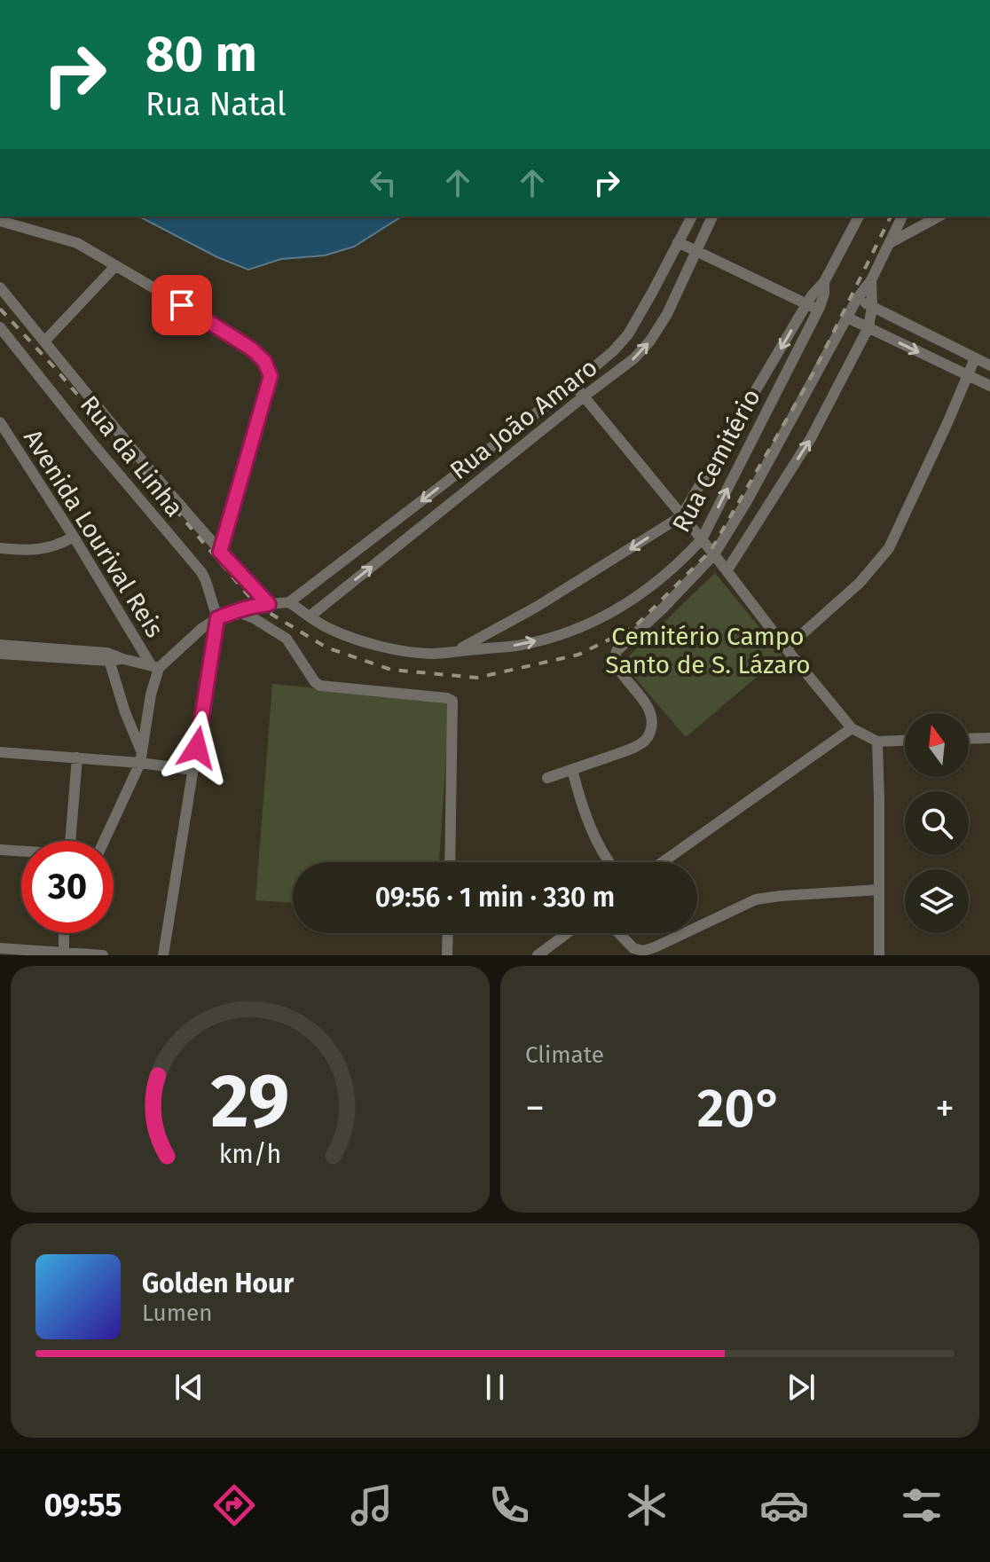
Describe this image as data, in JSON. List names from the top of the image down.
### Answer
{
  "streets": {
    "street": [
      "Rua João Amaro",
      "Rua da Linha",
      "Rua Cemitério",
      "Avenida Lourival Reis"
    ]
  },
  "crossings": [
    ["Rua João Amaro", "Rua Cemitério"]
  ],
  "parks": ["Cemitério Campo Santo de S. Lázaro"],
  "north": "top",
  "page": {
    "turn": ["80 m", "Rua Natal"],
    "limit": "30",
    "trip": "09:56 · 1 min · 330 m",
    "tile": "Climate",
    "heat": ["−", "20°", "+"],
    "song": ["Golden Hour", "Lumen"],
    "tabs": "09:55",
    "gauge": ["29", "km/h"]
  }
}
